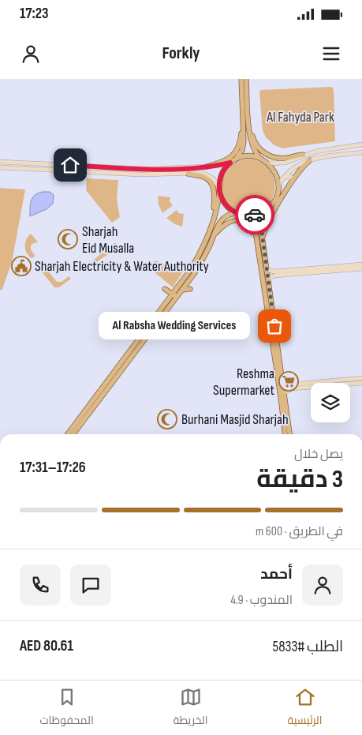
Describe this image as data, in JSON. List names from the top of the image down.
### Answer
{
  "parks": ["Al Fahyda Park"],
  "places": {
    "mosque": ["Sharjah Eid Musalla", "Burhani Masjid Sharjah"],
    "public building": ["Sharjah Electricity & Water Authority"],
    "other": ["Al Rabsha Wedding Services"],
    "supermarket": ["Reshma Supermarket"]
  },
  "page": {
    "status": "17:23",
    "header": "Forkly",
    "bubble": "Al Rabsha Wedding Services",
    "heading": ["3 دقيقة", "يصل خلال", "17:26–17:31"],
    "panel": [
      "أحمد",
      "المندوب · 4.9",
      "الطلب #5833",
      "AED 80.61"
    ],
    "bar": "في الطريق · 600 m",
    "tabs": ["الرئيسية", "الخريطة", "المحفوظات"]
  }
}
